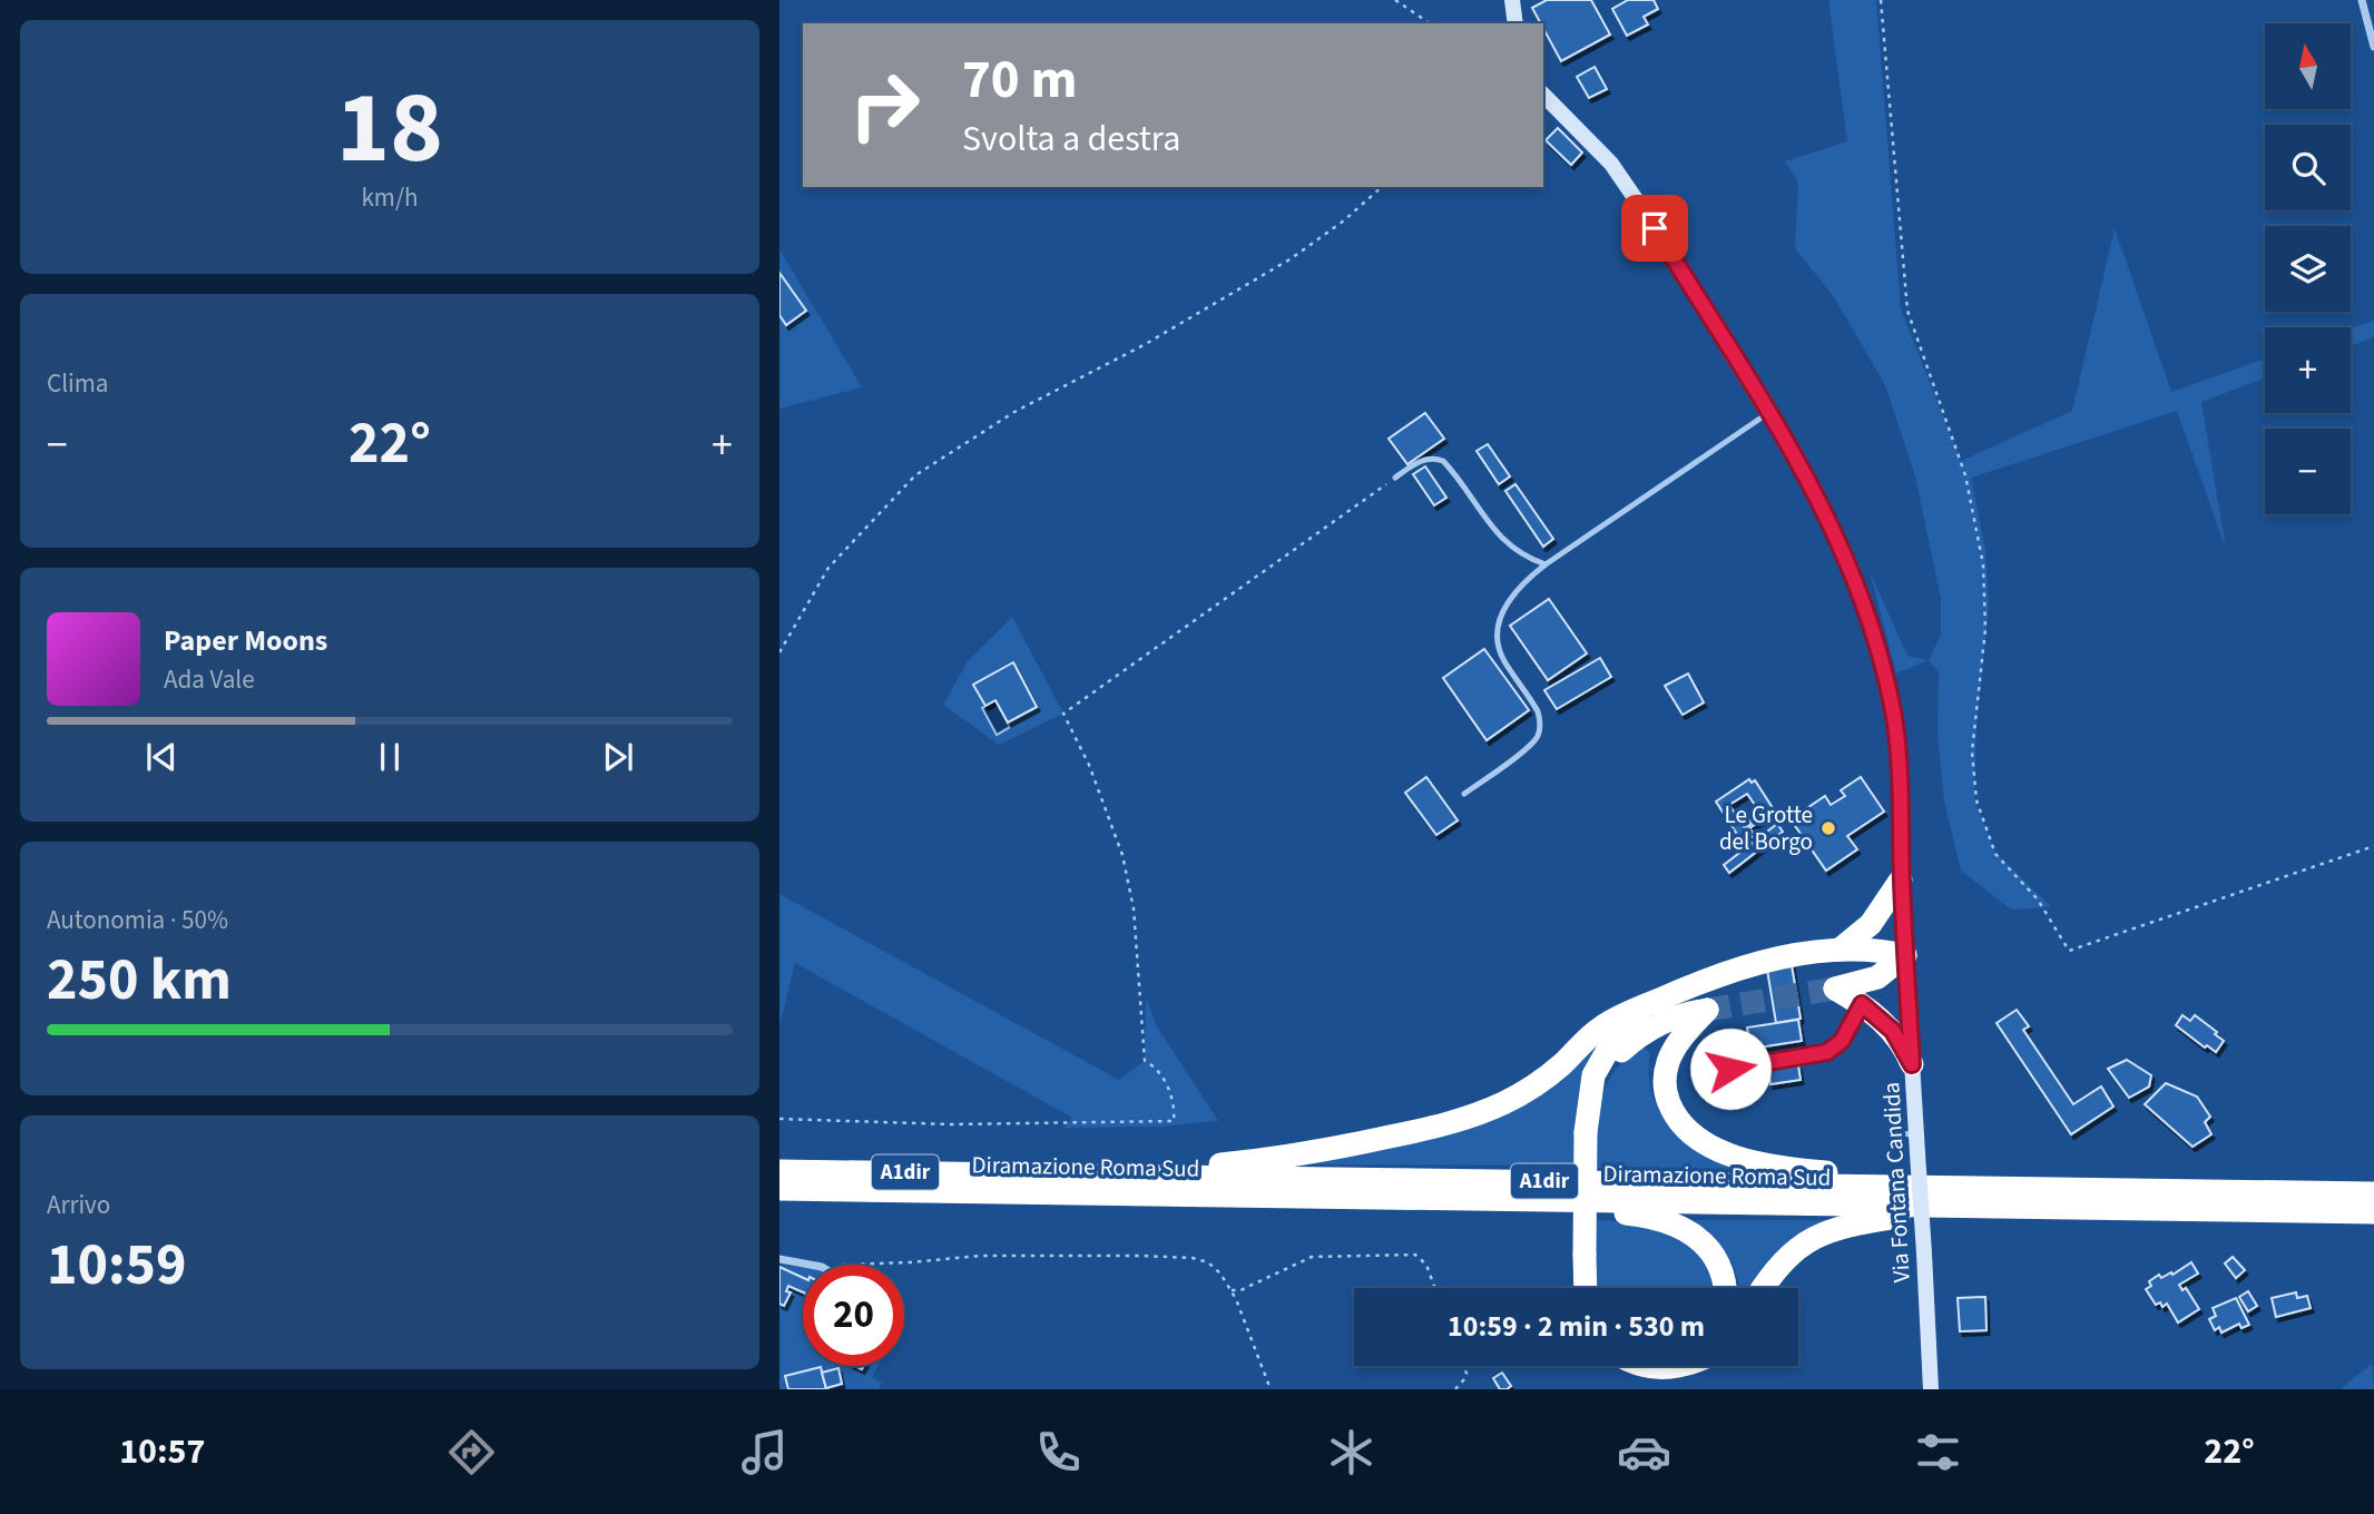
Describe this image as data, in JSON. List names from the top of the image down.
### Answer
{
  "streets": {
    "highway": ["Diramazione Roma Sud", "A1dir"],
    "main road": ["Via Fontana Candida"]
  },
  "places": ["Le Grotte del Borgo"],
  "north": "top",
  "page": {
    "tile": [
      ["18", "km/h"],
      "Clima",
      ["Autonomia · 50%", "250 km"],
      ["Arrivo", "10:59"]
    ],
    "map_buttons": ["+", "−"],
    "turn": ["70 m", "Svolta a destra"],
    "heat": ["−", "22°", "+"],
    "song": ["Paper Moons", "Ada Vale"],
    "limit": "20",
    "trip": "10:59 · 2 min · 530 m",
    "tabs": ["10:57", "22°"]
  }
}
